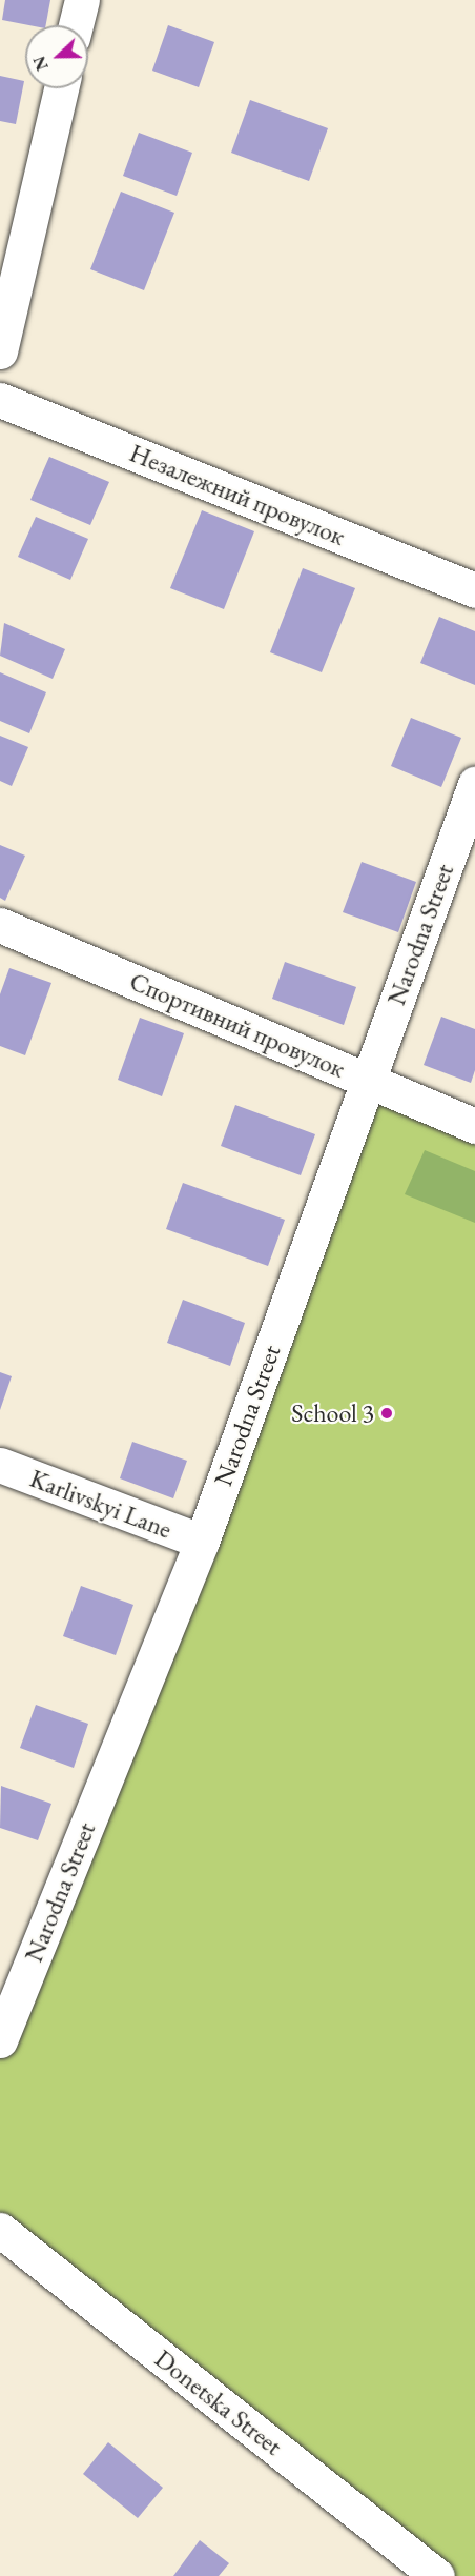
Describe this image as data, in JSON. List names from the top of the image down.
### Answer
{
  "streets": {
    "street": [
      "Незалежний провулок",
      "Narodna Street",
      "Спортивний провулок",
      "Karlіvskyi Lane",
      "Donetska Street"
    ]
  },
  "crossings": [
    ["Narodna Street", "Спортивний провулок"],
    ["Narodna Street", "Karlіvskyi Lane"]
  ],
  "places": ["School 3"],
  "north": "left"
}
